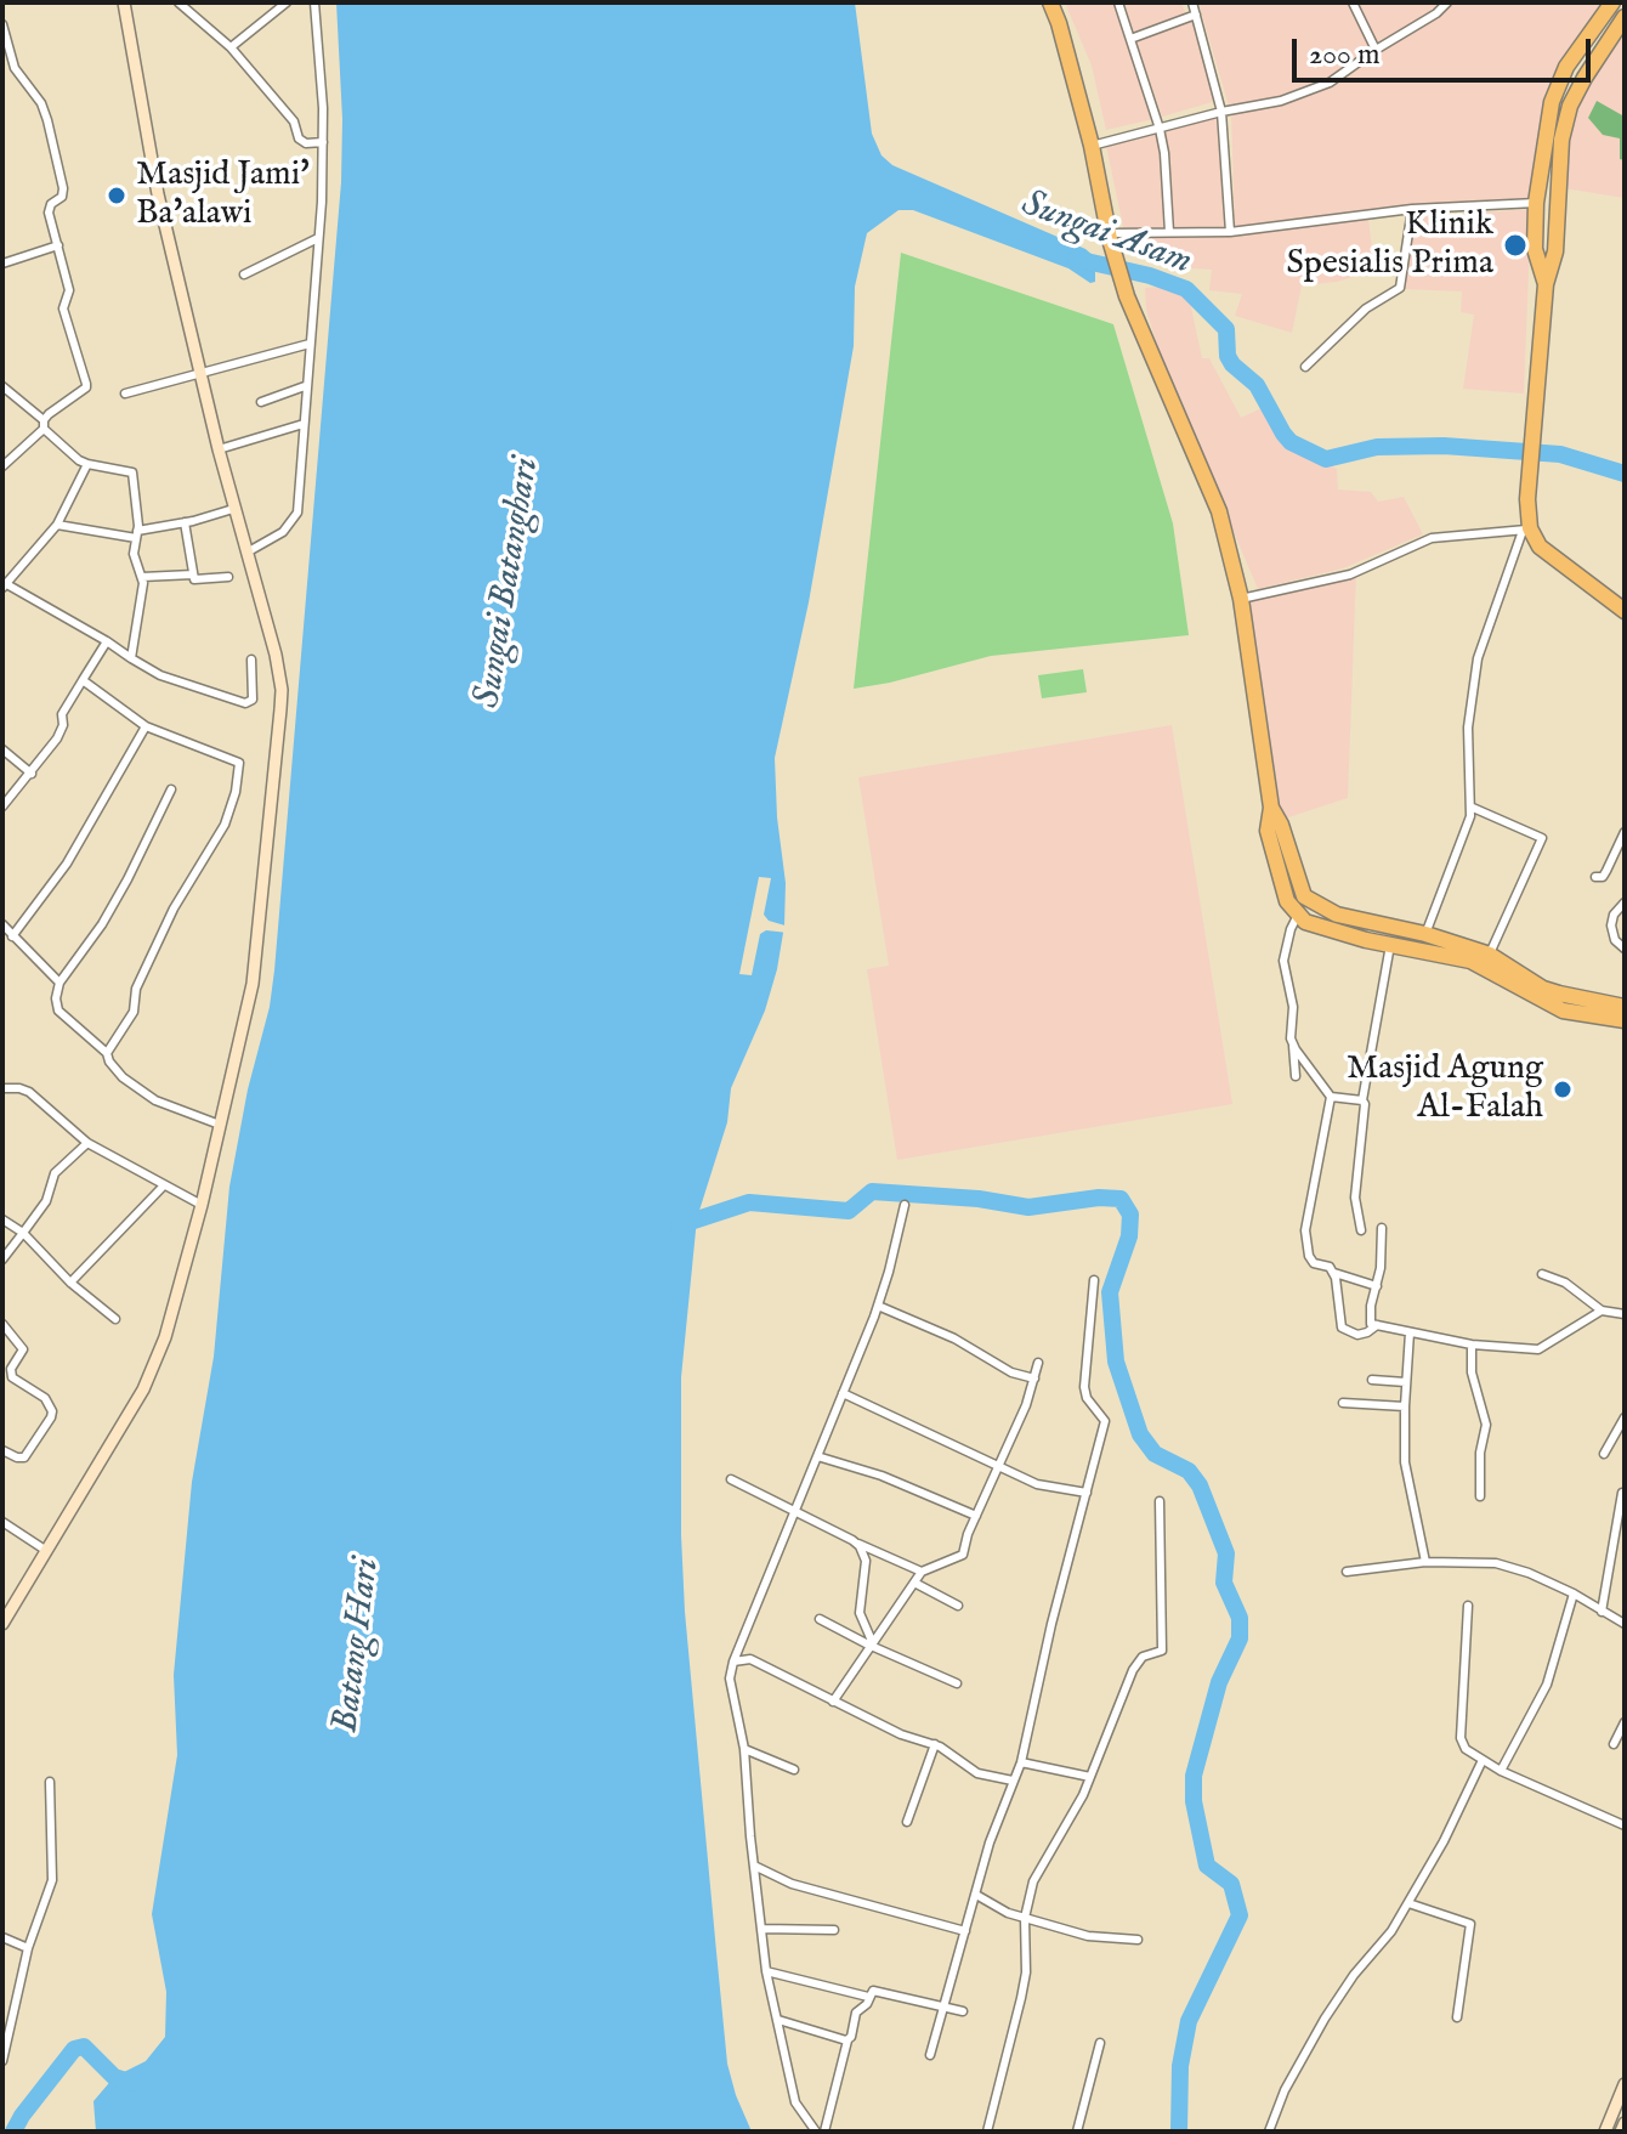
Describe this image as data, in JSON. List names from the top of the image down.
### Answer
{
  "water": ["Sungai Asam", "Sungai Batanghari", "Batang Hari"],
  "places": ["Masjid Jami' Ba'alawi", "Klinik Spesialis Prima", "Masjid Agung Al-Falah"],
  "scale_bar": "200 m"
}
